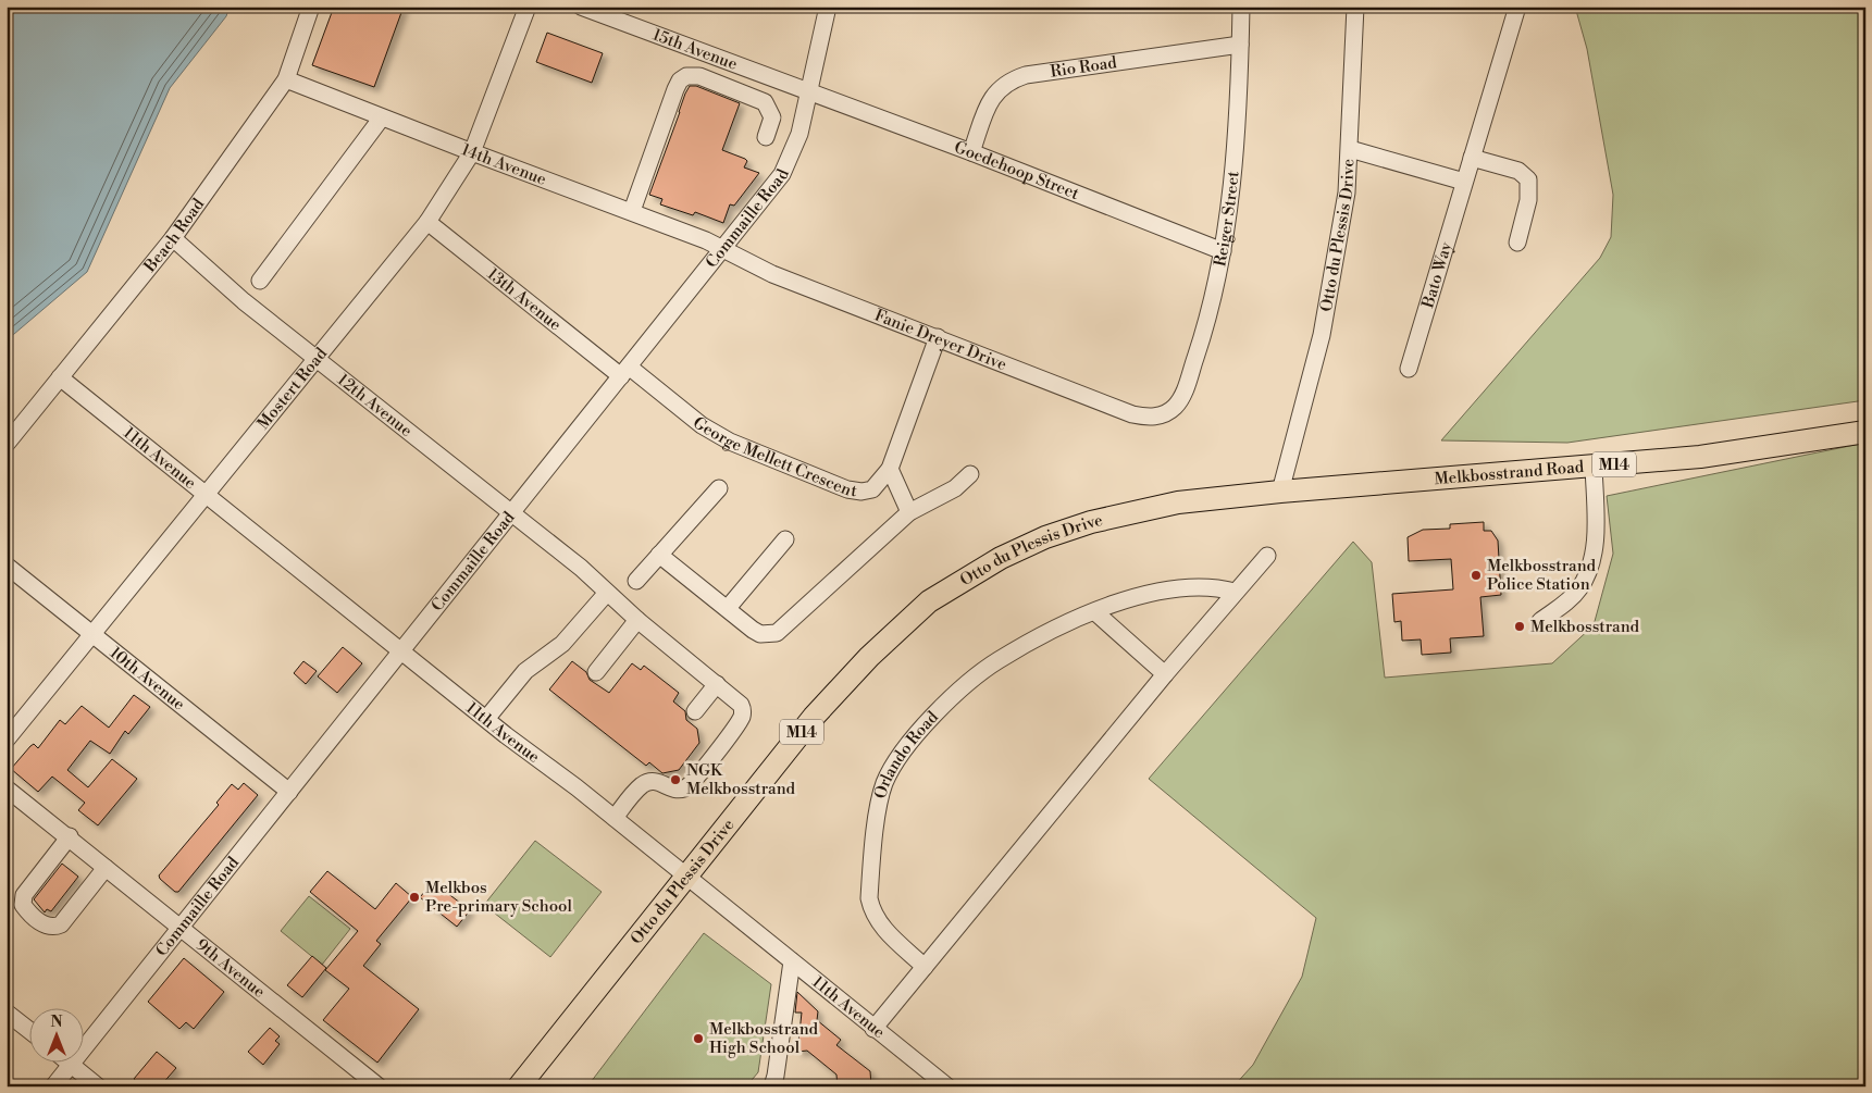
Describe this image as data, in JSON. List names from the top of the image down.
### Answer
{
  "streets": {
    "main road": ["Otto du Plessis Drive", "M14", "Melkbosstrand Road"],
    "street": [
      "15th Avenue",
      "Rio Road",
      "14th Avenue",
      "Goedehoop Street",
      "Commaille Road",
      "Reiger Street",
      "Beach Road",
      "Bato Way",
      "13th Avenue",
      "Fanie Dreyer Drive",
      "Mostert Road",
      "12th Avenue",
      "George Mellett Crescent",
      "11th Avenue",
      "10th Avenue",
      "Orlando Road",
      "9th Avenue"
    ]
  },
  "crossings": [
    ["15th Avenue", "Goedehoop Street"],
    ["15th Avenue", "Commaille Road"],
    ["Rio Road", "Goedehoop Street"],
    ["Rio Road", "Reiger Street"],
    ["14th Avenue", "Commaille Road"],
    ["14th Avenue", "Beach Road"],
    ["14th Avenue", "Fanie Dreyer Drive"],
    ["14th Avenue", "Mostert Road"],
    ["Goedehoop Street", "Commaille Road"],
    ["Goedehoop Street", "Reiger Street"],
    ["Commaille Road", "13th Avenue"],
    ["Commaille Road", "Fanie Dreyer Drive"],
    ["Commaille Road", "12th Avenue"],
    ["Commaille Road", "George Mellett Crescent"],
    ["Commaille Road", "11th Avenue"],
    ["Commaille Road", "10th Avenue"],
    ["Commaille Road", "9th Avenue"],
    ["Reiger Street", "Fanie Dreyer Drive"],
    ["Beach Road", "12th Avenue"],
    ["Beach Road", "11th Avenue"],
    ["Otto du Plessis Drive", "11th Avenue"],
    ["Otto du Plessis Drive", "Melkbosstrand Road"],
    ["13th Avenue", "Mostert Road"],
    ["13th Avenue", "George Mellett Crescent"],
    ["Fanie Dreyer Drive", "George Mellett Crescent"],
    ["Mostert Road", "12th Avenue"],
    ["Mostert Road", "11th Avenue"],
    ["Mostert Road", "10th Avenue"],
    ["12th Avenue", "11th Avenue"]
  ],
  "places": [
    "Melkbosstrand Police Station",
    "Melkbosstrand",
    "NGK Melkbosstrand",
    "Melkbos Pre-primary School",
    "Melkbosstrand High School"
  ],
  "north": "top"
}
